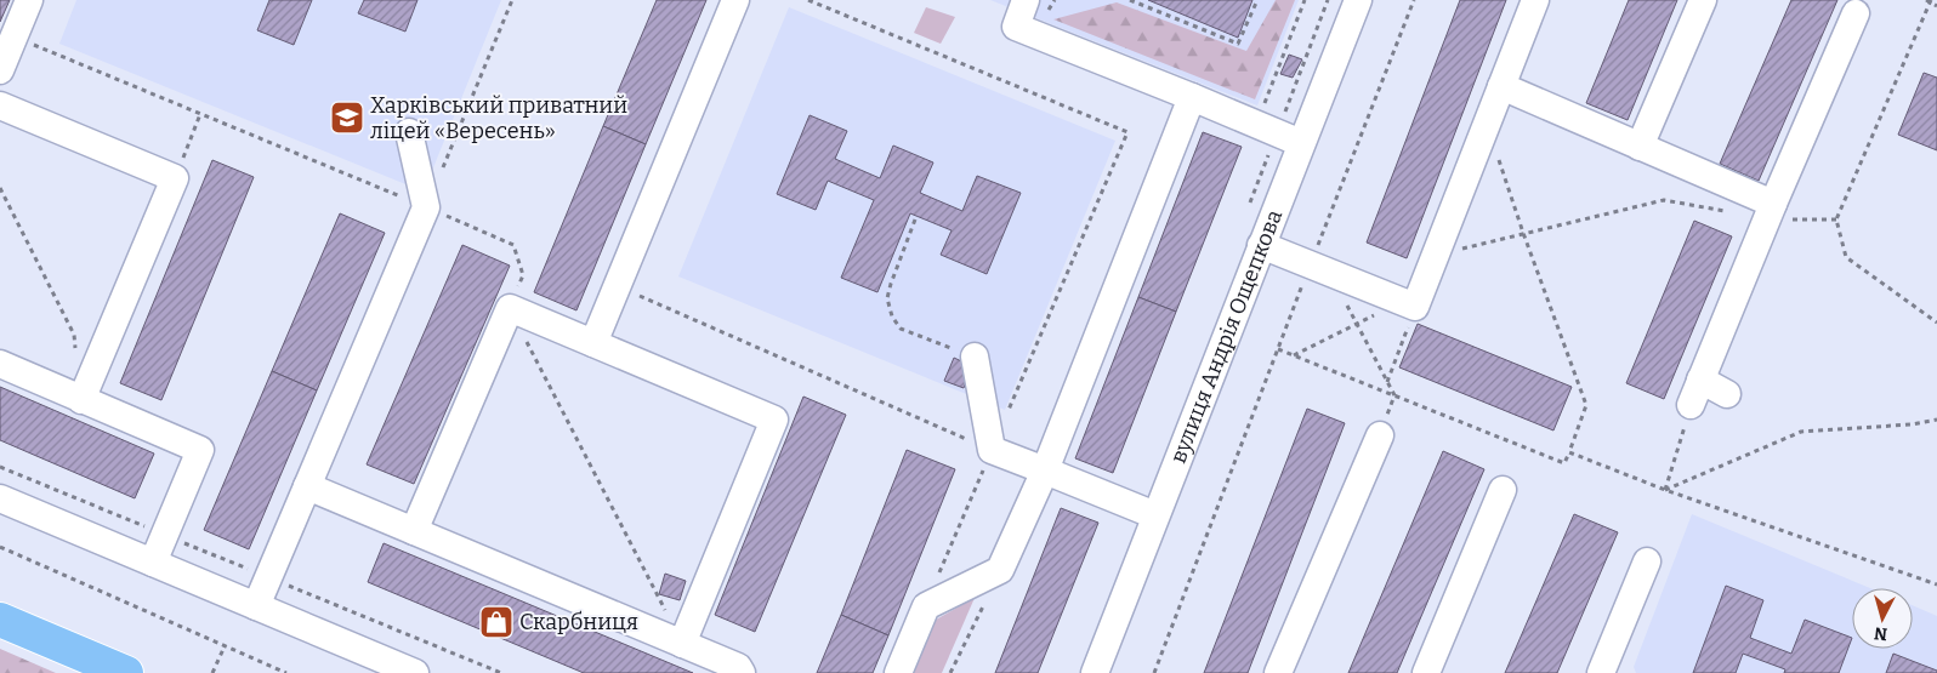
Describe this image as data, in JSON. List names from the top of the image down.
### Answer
{
  "streets": {
    "street": ["вулиця Андрія Ощепкова"]
  },
  "places": {
    "school or university": ["Харківський приватний ліцей «Вересень»"],
    "shop": ["Скарбниця"]
  },
  "north": "bottom"
}
